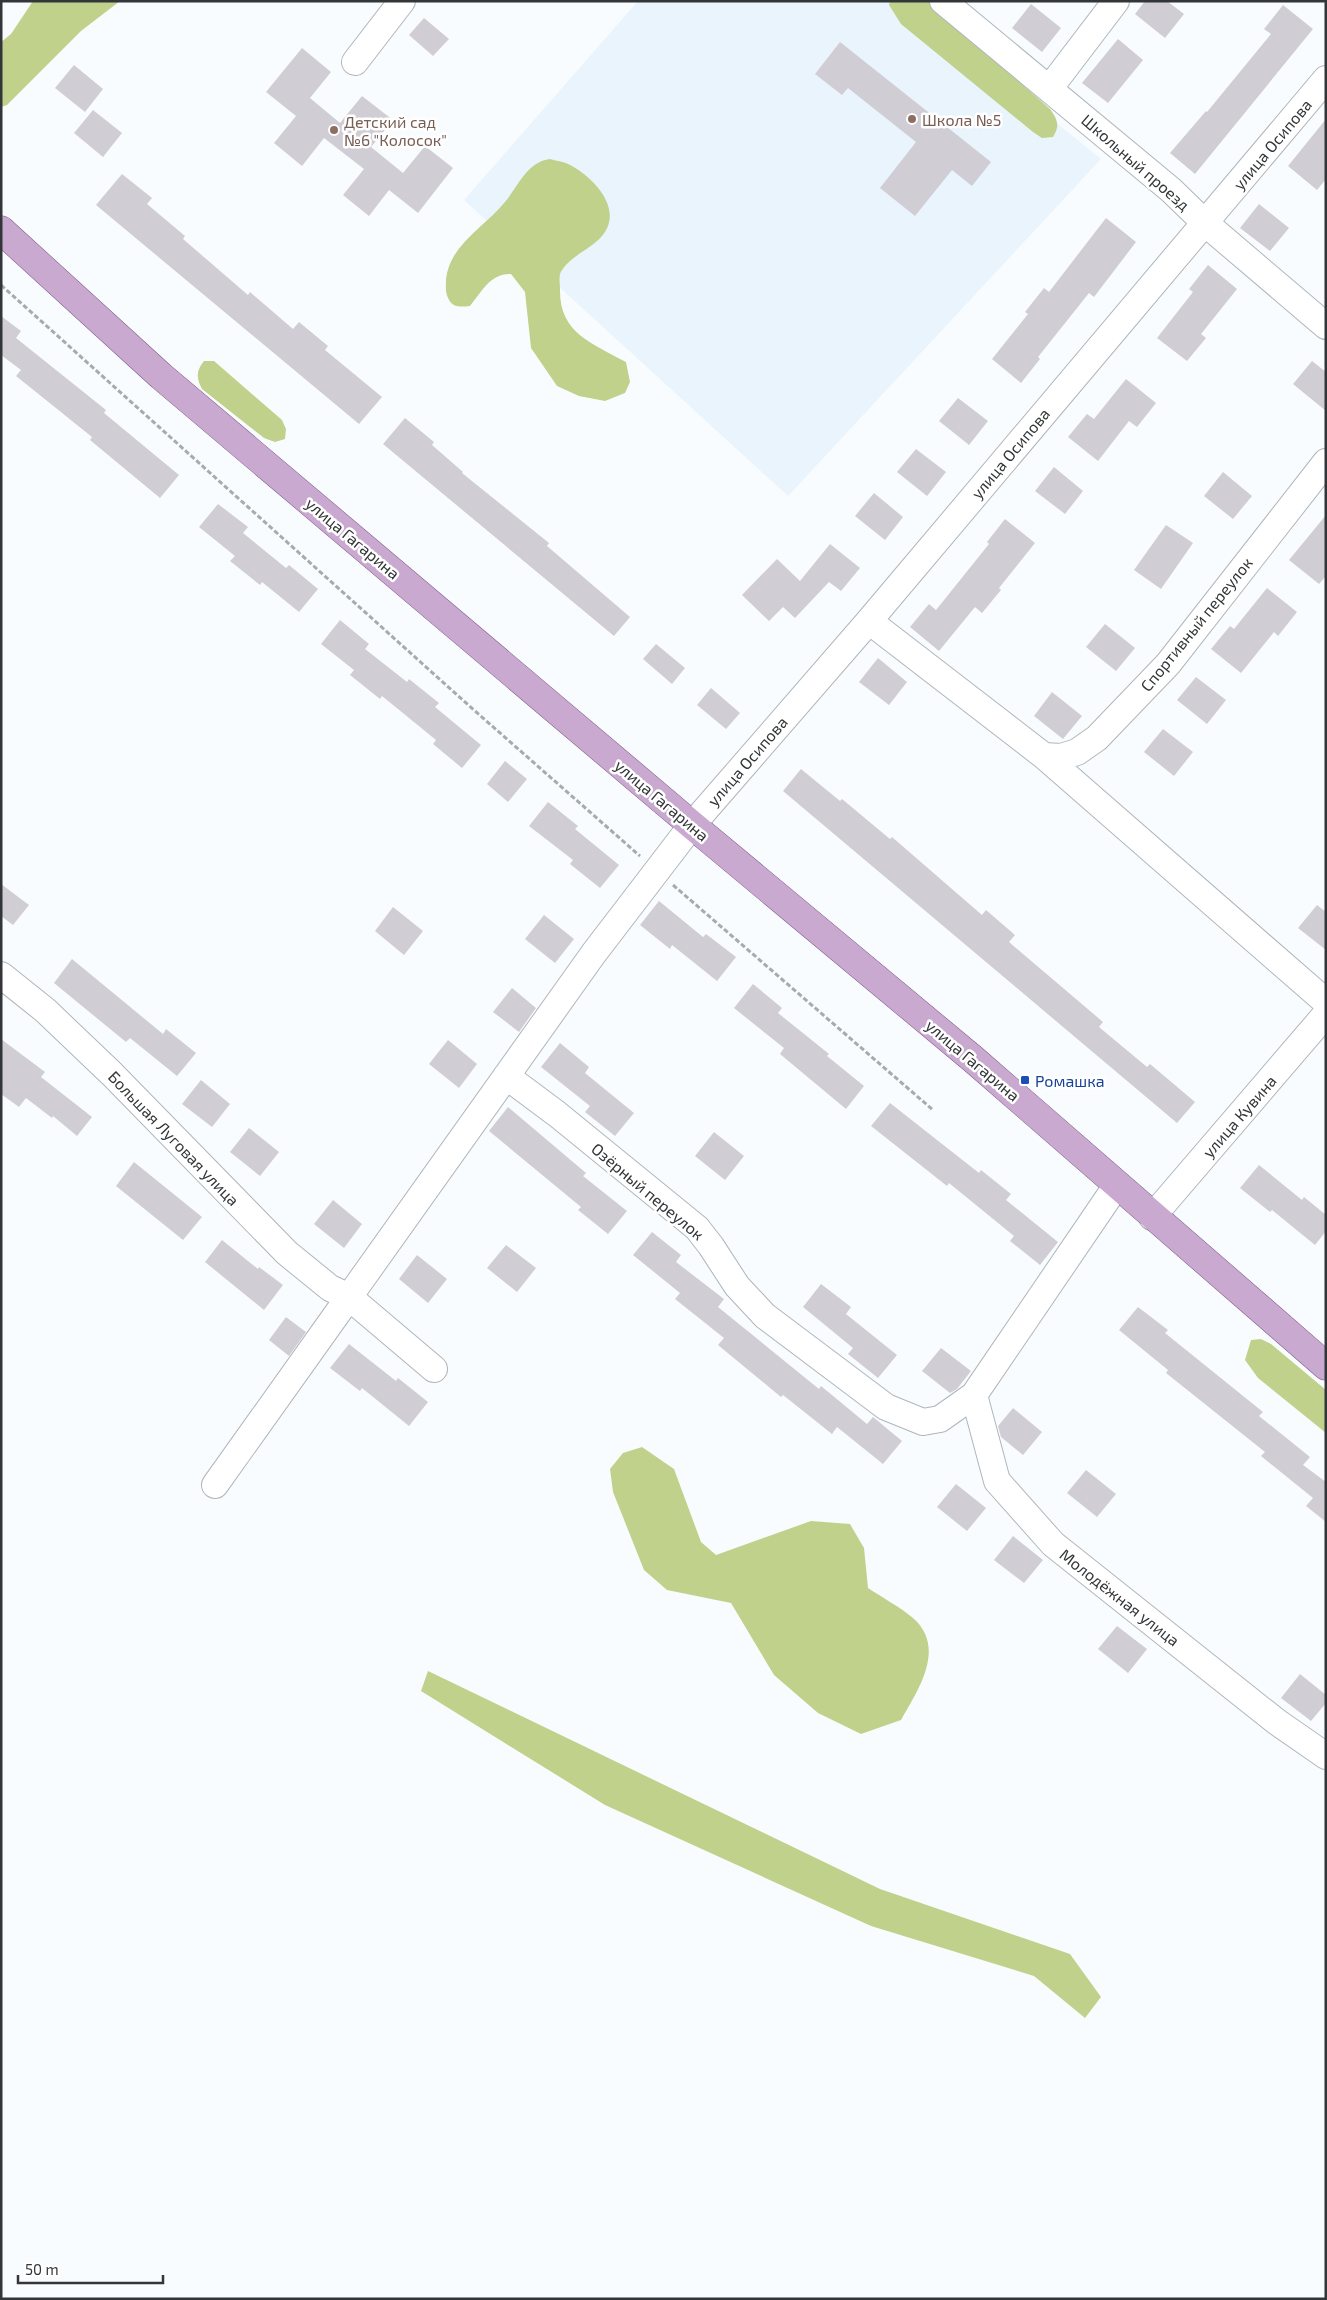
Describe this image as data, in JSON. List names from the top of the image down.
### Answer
{
  "streets": {
    "main road": ["улица Гагарина"],
    "street": [
      "улица Осипова",
      "Школьный проезд",
      "Спортивный переулок",
      "улица Кувина",
      "Большая Луговая улица",
      "Озёрный переулок",
      "Молодёжная улица"
    ]
  },
  "crossings": [
    ["улица Осипова", "Школьный проезд"],
    ["улица Осипова", "улица Гагарина"],
    ["улица Осипова", "Большая Луговая улица"],
    ["улица Осипова", "Озёрный переулок"],
    ["улица Гагарина", "улица Кувина"],
    ["улица Гагарина", "Озёрный переулок"],
    ["Озёрный переулок", "Молодёжная улица"]
  ],
  "places": {
    "other": ["Школа №5", "Детский сад №6 \"Колосок\""],
    "transit": ["Ромашка"]
  },
  "scale_bar": "50 m"
}
